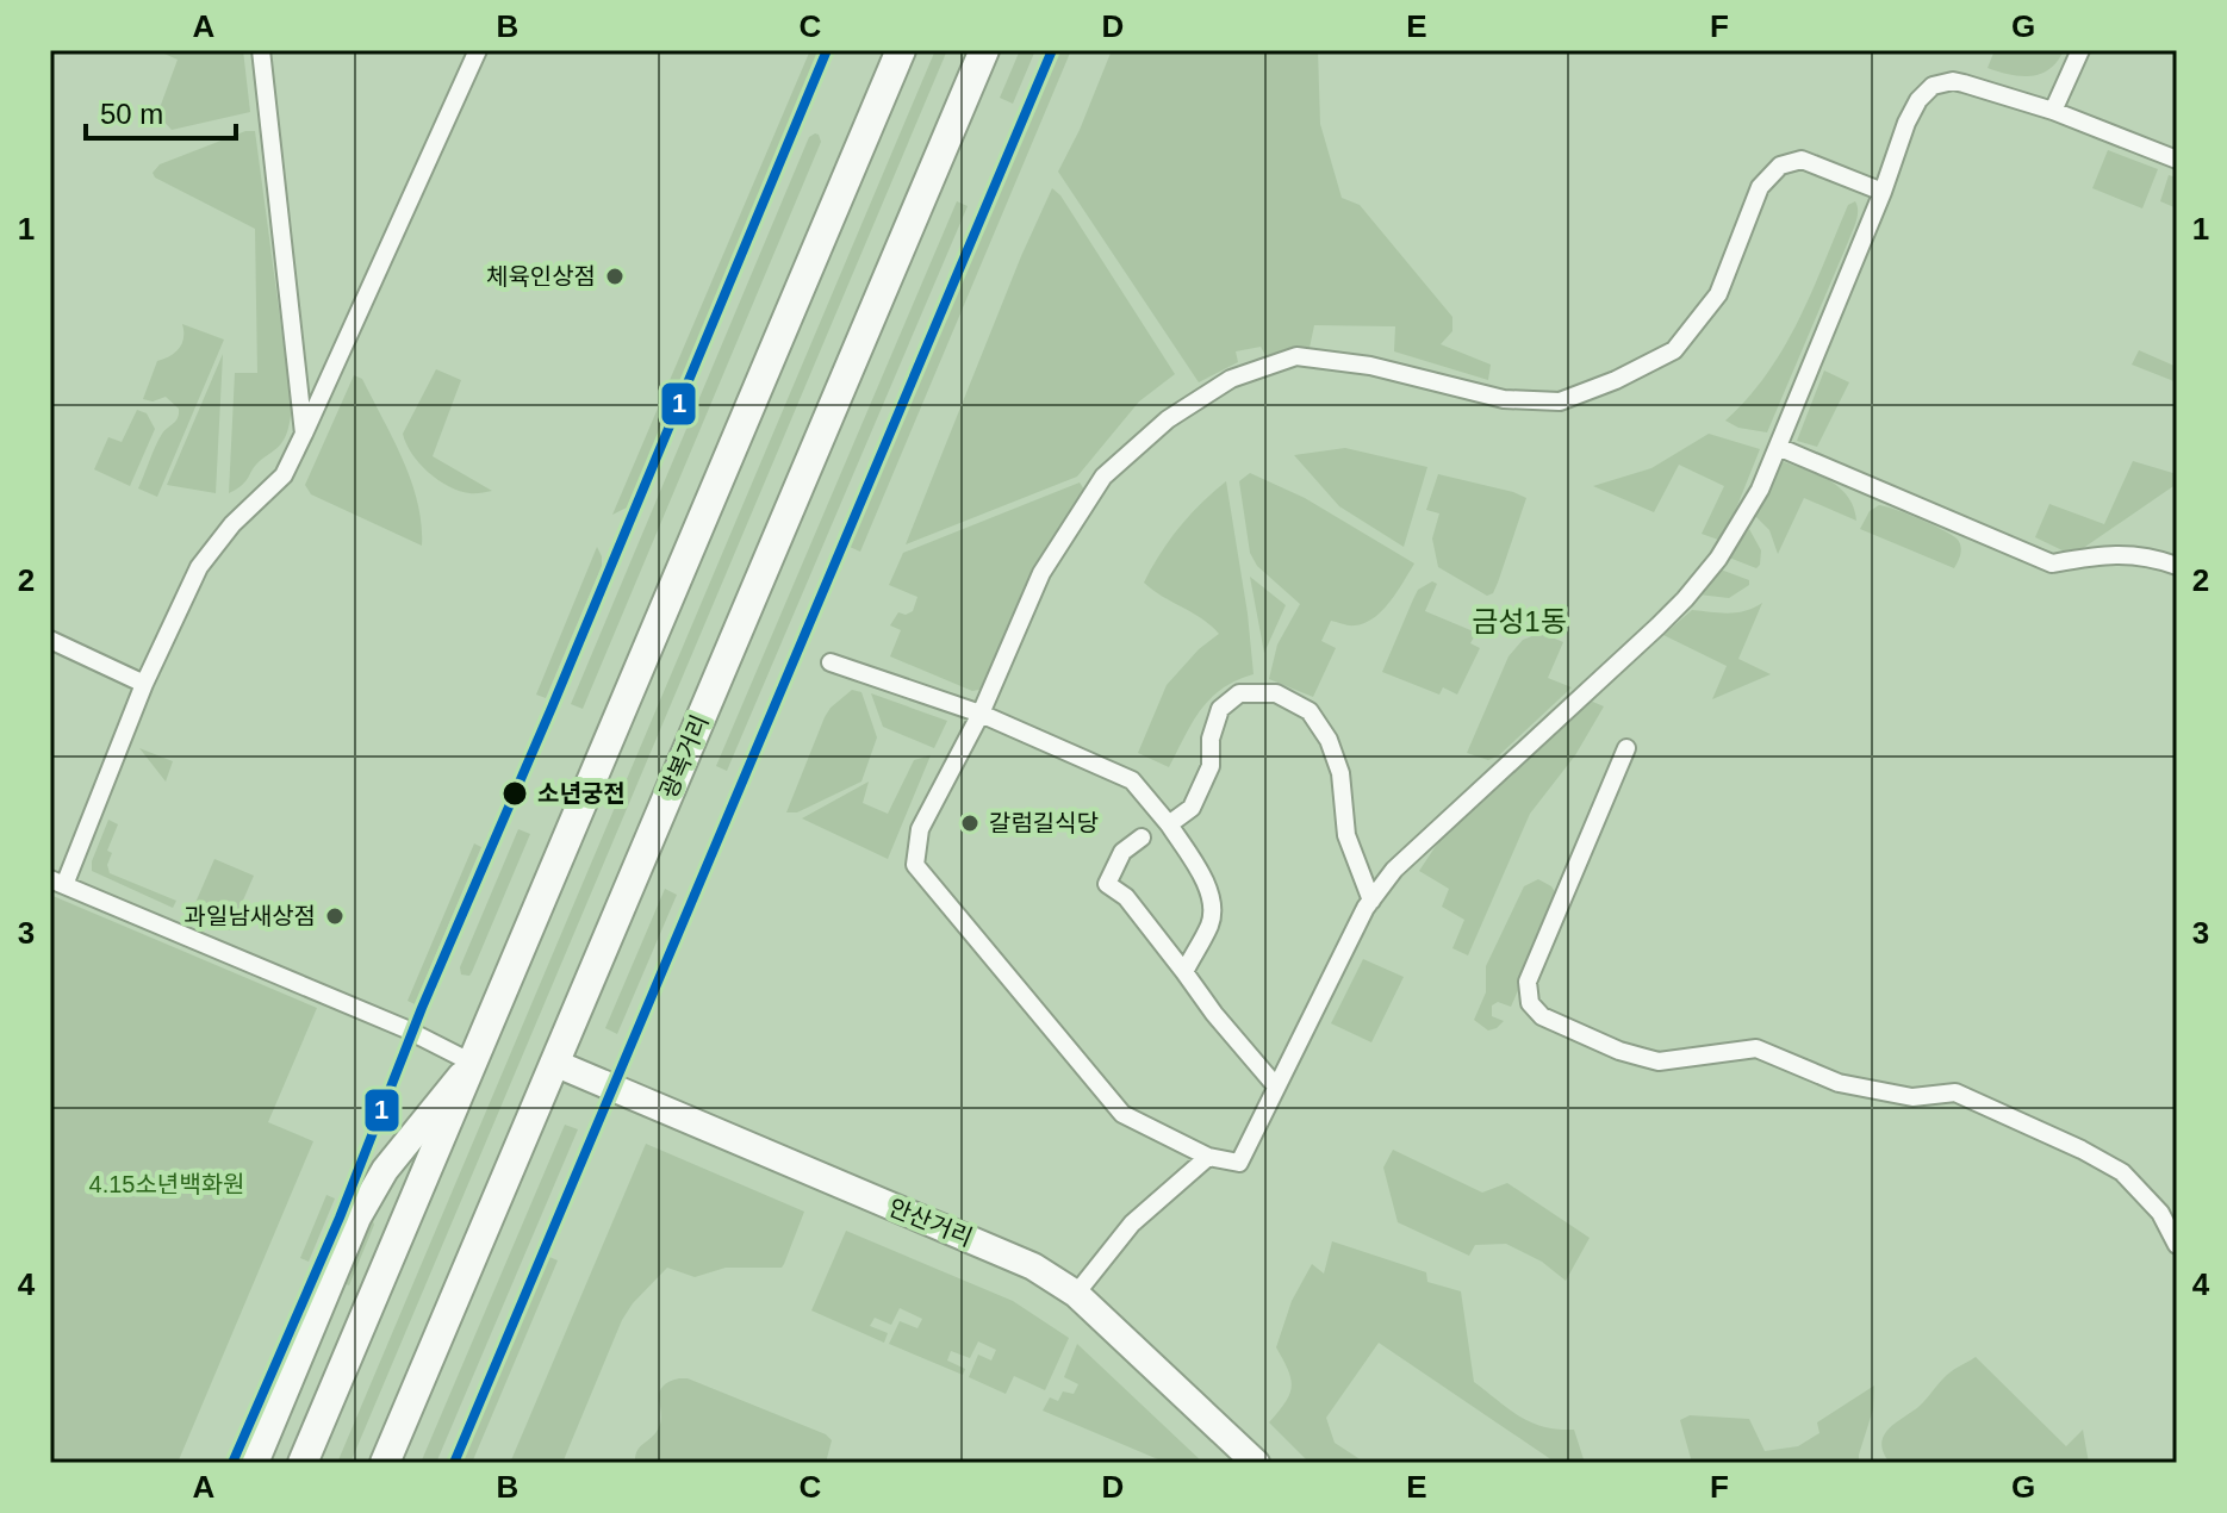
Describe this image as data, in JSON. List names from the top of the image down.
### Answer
{
  "streets": {
    "highway": ["광복거리"],
    "main road": ["안산거리"]
  },
  "crossings": [
    ["광복거리", "안산거리"]
  ],
  "districts": ["금성1동"],
  "parks": ["4.15소년백화원"],
  "places": [
    "체육인상점",
    "소년궁전",
    "갈럼길식당",
    "과일남새상점"
  ],
  "lines": ["transit line 1"],
  "scale_bar": "50 m",
  "grid": {
    "columns": [
      "A",
      "B",
      "C",
      "D",
      "E",
      "F",
      "G"
    ],
    "rows": [
      "1",
      "2",
      "3",
      "4"
    ]
  }
}
